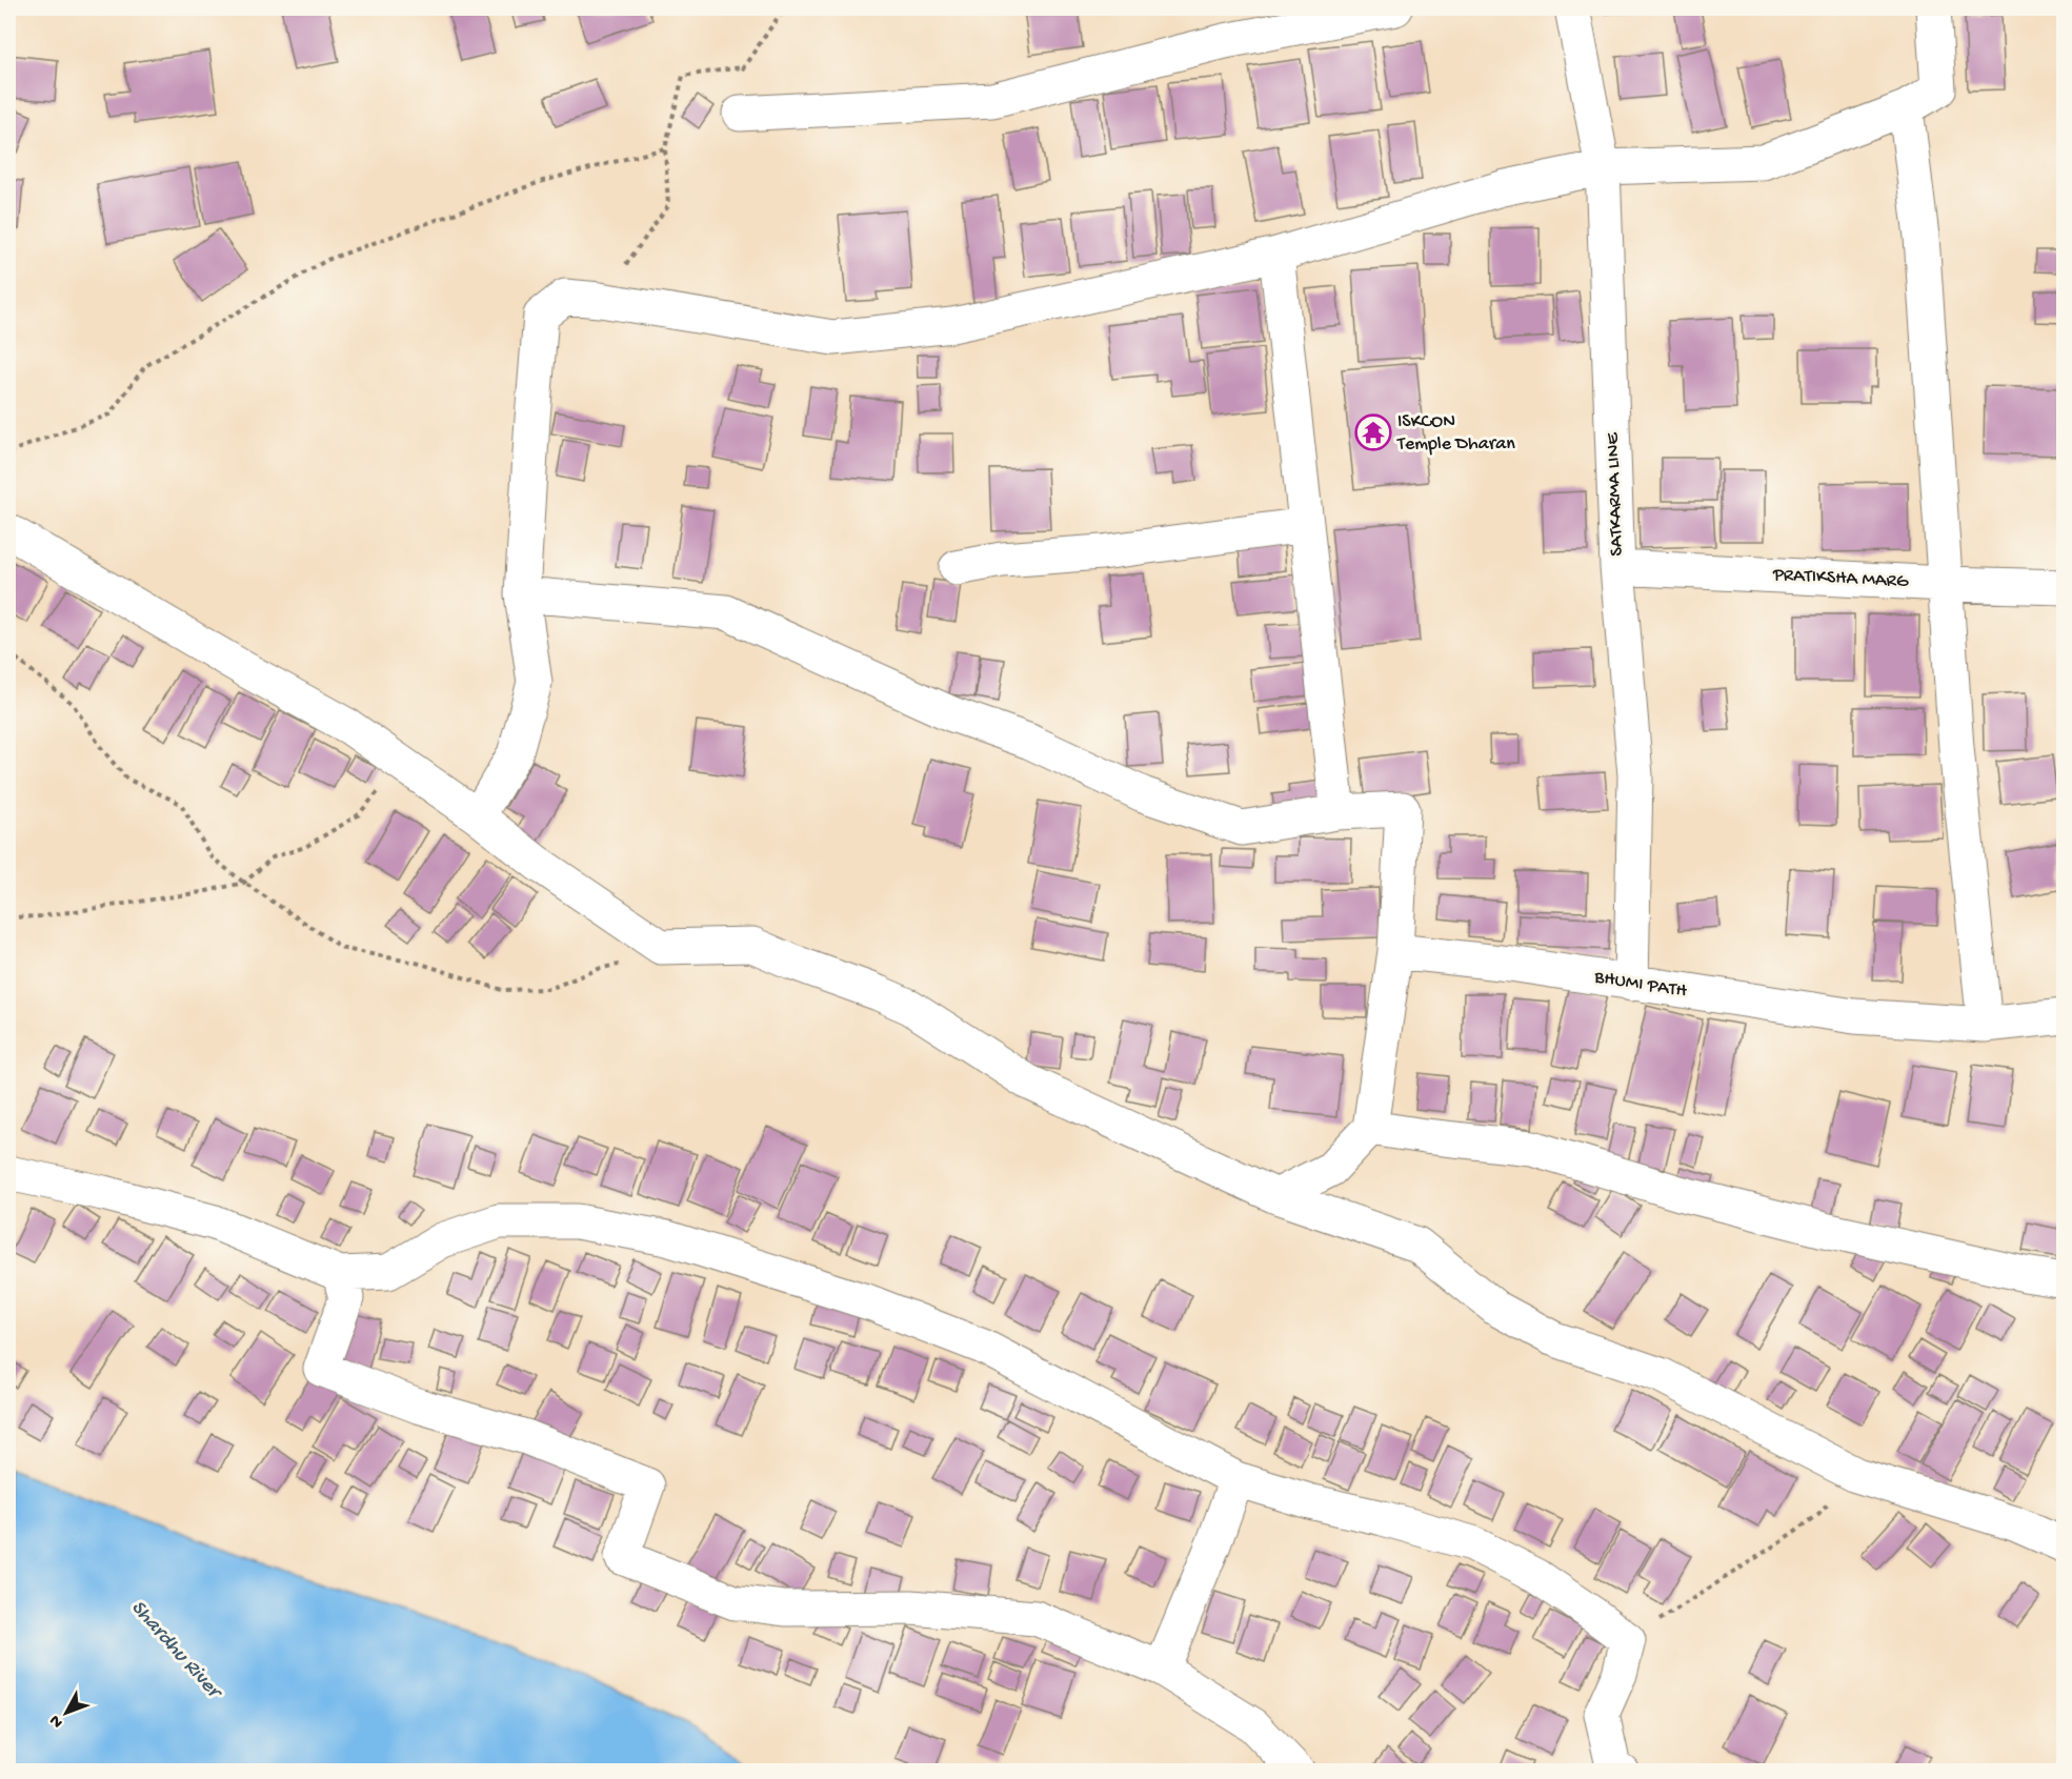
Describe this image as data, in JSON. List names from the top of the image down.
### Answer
{
  "streets": {
    "street": ["SATKARMA LINE", "PRATIKSHA MARG", "BHUMI PATH"]
  },
  "crossings": [
    ["SATKARMA LINE", "PRATIKSHA MARG"],
    ["SATKARMA LINE", "BHUMI PATH"]
  ],
  "water": ["Shardhu River"],
  "places": {
    "temple": ["ISKCON Temple Dharan"]
  },
  "north": "bottom left"
}
